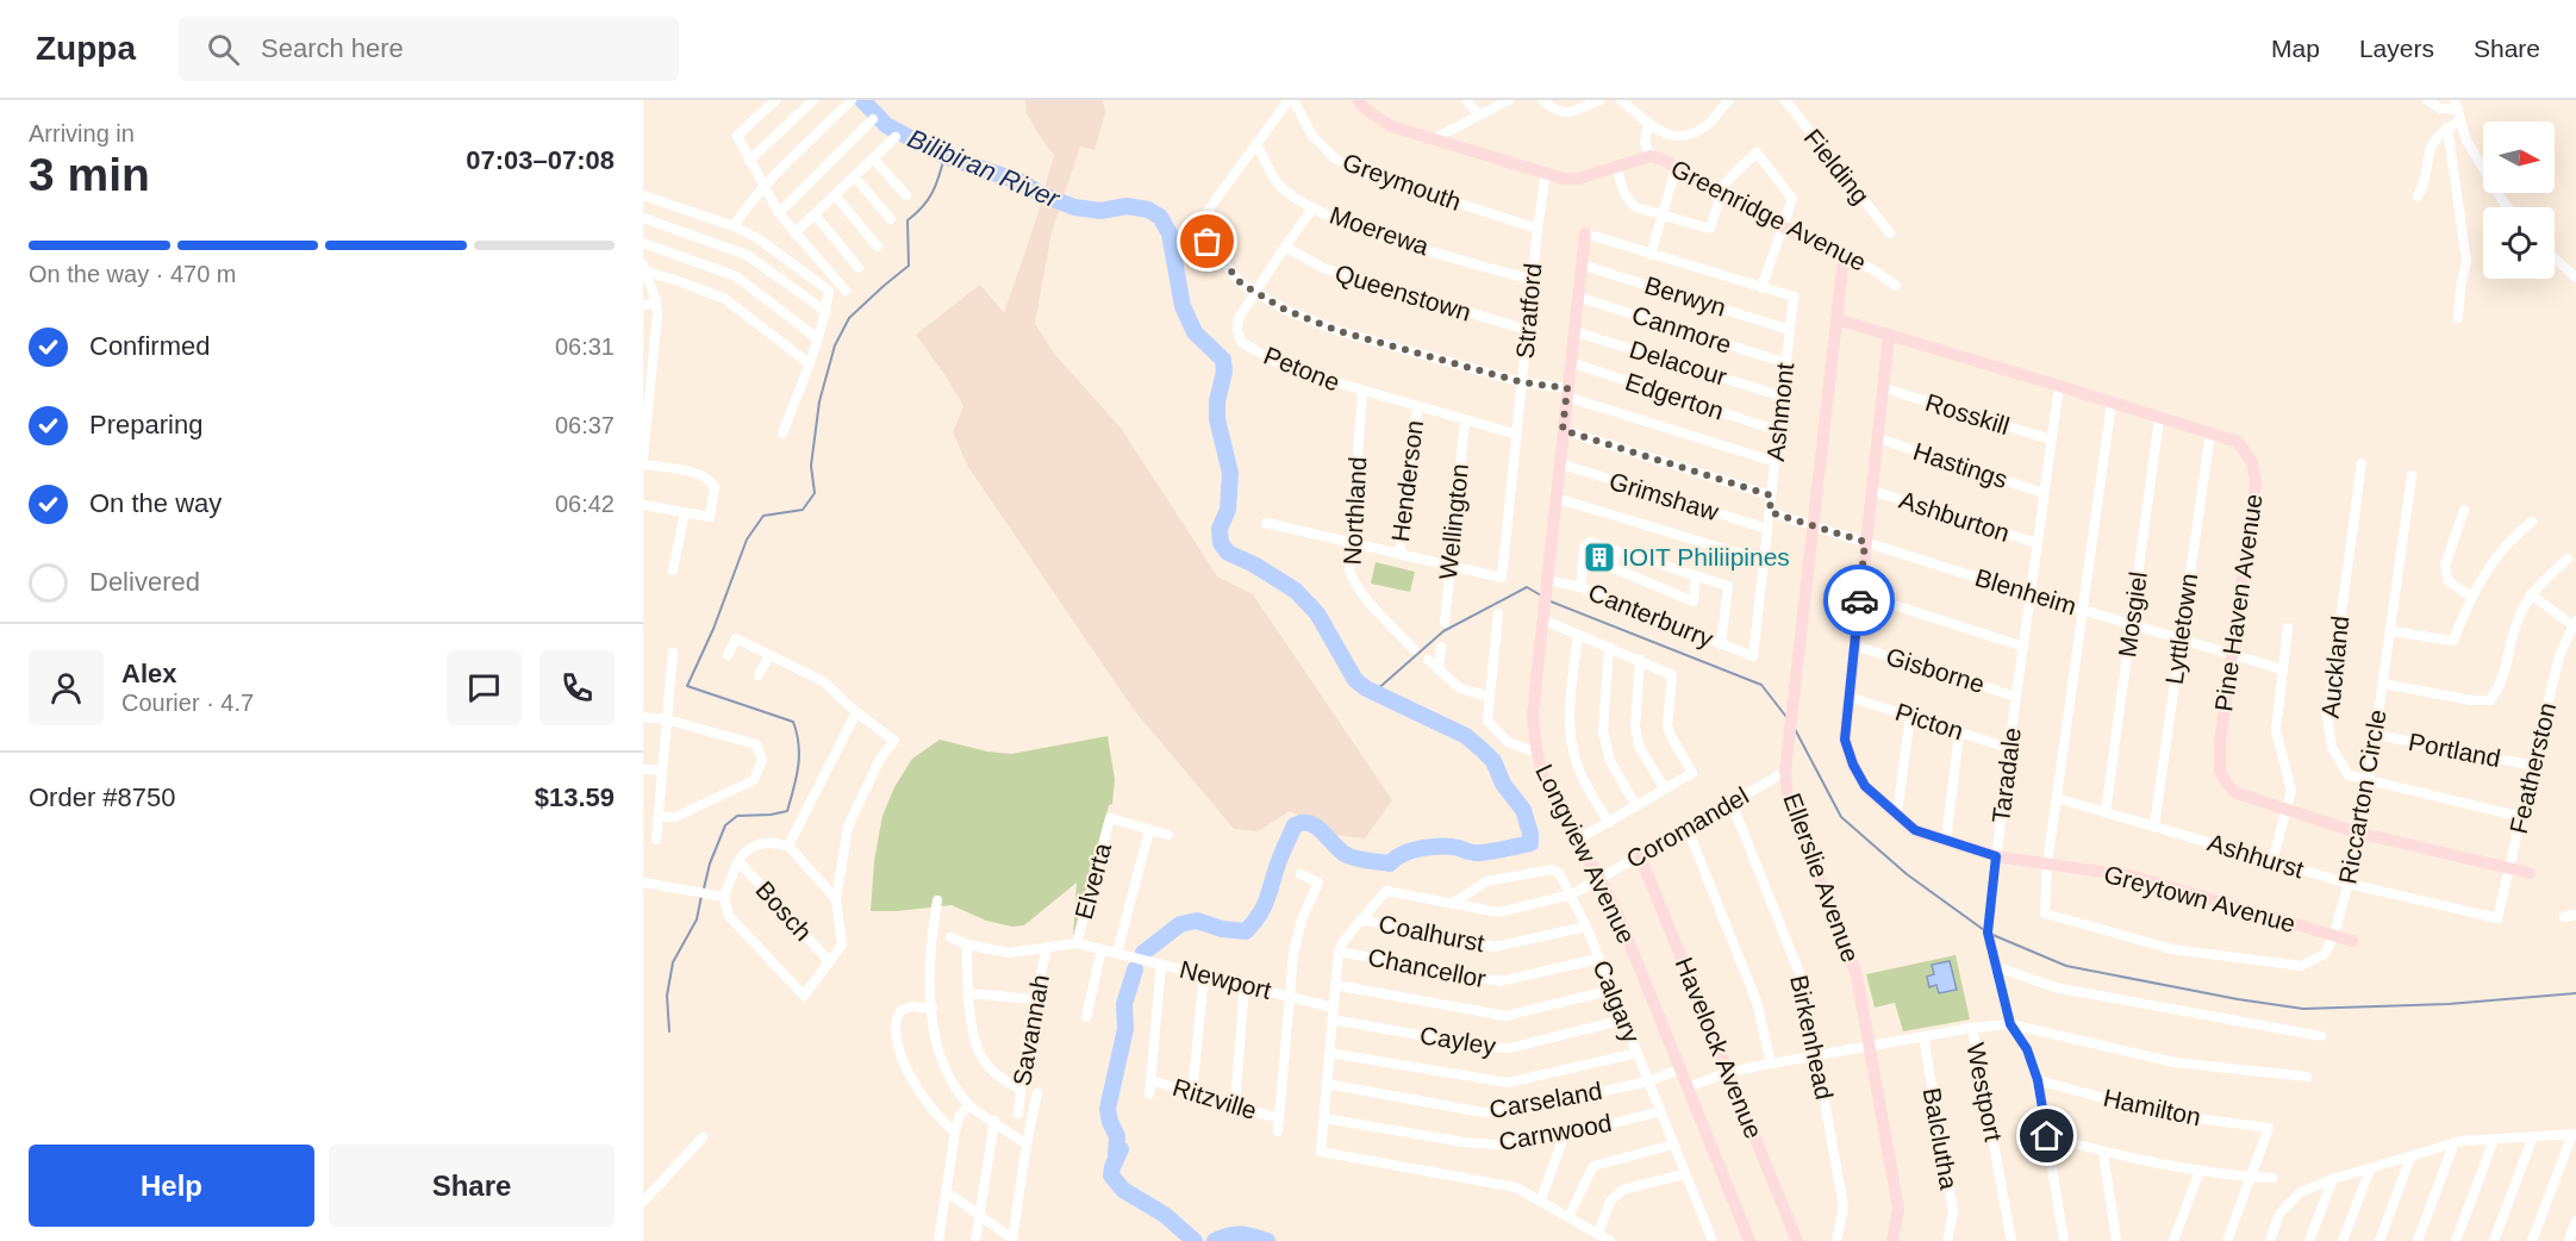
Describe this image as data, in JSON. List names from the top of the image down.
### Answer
{
  "streets": {
    "street": [
      "Fielding",
      "Greymouth",
      "Greenridge Avenue",
      "Moerewa",
      "Queenstown",
      "Berwyn",
      "Stratford",
      "Canmore",
      "Delacour",
      "Petone",
      "Edgerton",
      "Ashmont",
      "Rosskill",
      "Hastings",
      "Henderson",
      "Grimshaw",
      "Northland",
      "Ashburton",
      "Wellington",
      "Blenheim",
      "Pine Haven Avenue",
      "Mosgiel",
      "Canterburry",
      "Lyttletown",
      "Auckland",
      "Gisborne",
      "Picton",
      "Portland",
      "Featherston",
      "Taradale",
      "Riccarton Circle",
      "Coromandel",
      "Longview Avenue",
      "Ashhurst",
      "Ellerslie Avenue",
      "Elverta",
      "Greytown Avenue",
      "Bosch",
      "Coalhurst",
      "Chancellor",
      "Newport",
      "Calgary",
      "Savannah",
      "Birkenhead",
      "Cayley",
      "Havelock Avenue",
      "Westport",
      "Ritzville",
      "Carseland",
      "Hamilton",
      "Carnwood",
      "Balclutha"
    ]
  },
  "crossings": [
    ["Greymouth", "Stratford"],
    ["Greenridge Avenue", "Stratford"],
    ["Greenridge Avenue", "Ellerslie Avenue"],
    ["Moerewa", "Stratford"],
    ["Moerewa", "Petone"],
    ["Queenstown", "Stratford"],
    ["Queenstown", "Petone"],
    ["Berwyn", "Ashmont"],
    ["Berwyn", "Longview Avenue"],
    ["Stratford", "Petone"],
    ["Stratford", "Wellington"],
    ["Canmore", "Ashmont"],
    ["Canmore", "Longview Avenue"],
    ["Delacour", "Ashmont"],
    ["Delacour", "Longview Avenue"],
    ["Petone", "Henderson"],
    ["Petone", "Northland"],
    ["Petone", "Wellington"],
    ["Edgerton", "Ashmont"],
    ["Edgerton", "Longview Avenue"],
    ["Ashmont", "Grimshaw"],
    ["Ashmont", "Blenheim"],
    ["Ashmont", "Canterburry"],
    ["Rosskill", "Taradale"],
    ["Rosskill", "Greytown Avenue"],
    ["Hastings", "Taradale"],
    ["Hastings", "Greytown Avenue"],
    ["Grimshaw", "Longview Avenue"],
    ["Ashburton", "Taradale"],
    ["Ashburton", "Greytown Avenue"],
    ["Blenheim", "Pine Haven Avenue"],
    ["Blenheim", "Mosgiel"],
    ["Blenheim", "Lyttletown"],
    ["Blenheim", "Taradale"],
    ["Blenheim", "Ellerslie Avenue"],
    ["Blenheim", "Greytown Avenue"],
    ["Pine Haven Avenue", "Mosgiel"],
    ["Pine Haven Avenue", "Lyttletown"],
    ["Pine Haven Avenue", "Featherston"],
    ["Pine Haven Avenue", "Taradale"],
    ["Pine Haven Avenue", "Riccarton Circle"],
    ["Pine Haven Avenue", "Ellerslie Avenue"],
    ["Pine Haven Avenue", "Greytown Avenue"],
    ["Mosgiel", "Ashhurst"],
    ["Canterburry", "Longview Avenue"],
    ["Lyttletown", "Ashhurst"],
    ["Auckland", "Featherston"],
    ["Auckland", "Riccarton Circle"],
    ["Gisborne", "Taradale"],
    ["Gisborne", "Greytown Avenue"],
    ["Picton", "Taradale"],
    ["Picton", "Greytown Avenue"],
    ["Portland", "Featherston"],
    ["Portland", "Riccarton Circle"],
    ["Featherston", "Ashhurst"],
    ["Taradale", "Greytown Avenue"],
    ["Taradale", "Hamilton"],
    ["Riccarton Circle", "Ashhurst"],
    ["Riccarton Circle", "Greytown Avenue"],
    ["Coromandel", "Longview Avenue"],
    ["Coromandel", "Ellerslie Avenue"],
    ["Coromandel", "Coalhurst"],
    ["Coromandel", "Chancellor"],
    ["Coromandel", "Newport"],
    ["Coromandel", "Calgary"],
    ["Coromandel", "Birkenhead"],
    ["Coromandel", "Cayley"],
    ["Coromandel", "Havelock Avenue"],
    ["Coromandel", "Carseland"],
    ["Coromandel", "Carnwood"],
    ["Longview Avenue", "Carseland"],
    ["Elverta", "Newport"],
    ["Coalhurst", "Calgary"],
    ["Chancellor", "Calgary"],
    ["Calgary", "Cayley"],
    ["Calgary", "Carseland"],
    ["Calgary", "Carnwood"]
  ],
  "water": ["Bilibiran River"],
  "places": {
    "building": ["IOIT Philiipines"]
  },
  "north": "right",
  "page": {
    "header": "Zuppa",
    "search": "Search here",
    "nav": ["Map", "Layers", "Share"],
    "heading": ["3 min", "Arriving in", "07:03–07:08"],
    "panel": [
      "Alex",
      "Courier · 4.7",
      "Order #8750",
      "$13.59"
    ],
    "bar": "On the way · 470 m",
    "list": [
      ["Confirmed", "06:31"],
      ["Preparing", "06:37"],
      ["On the way", "06:42"],
      "Delivered"
    ],
    "buttons": ["Help", "Share"]
  }
}
